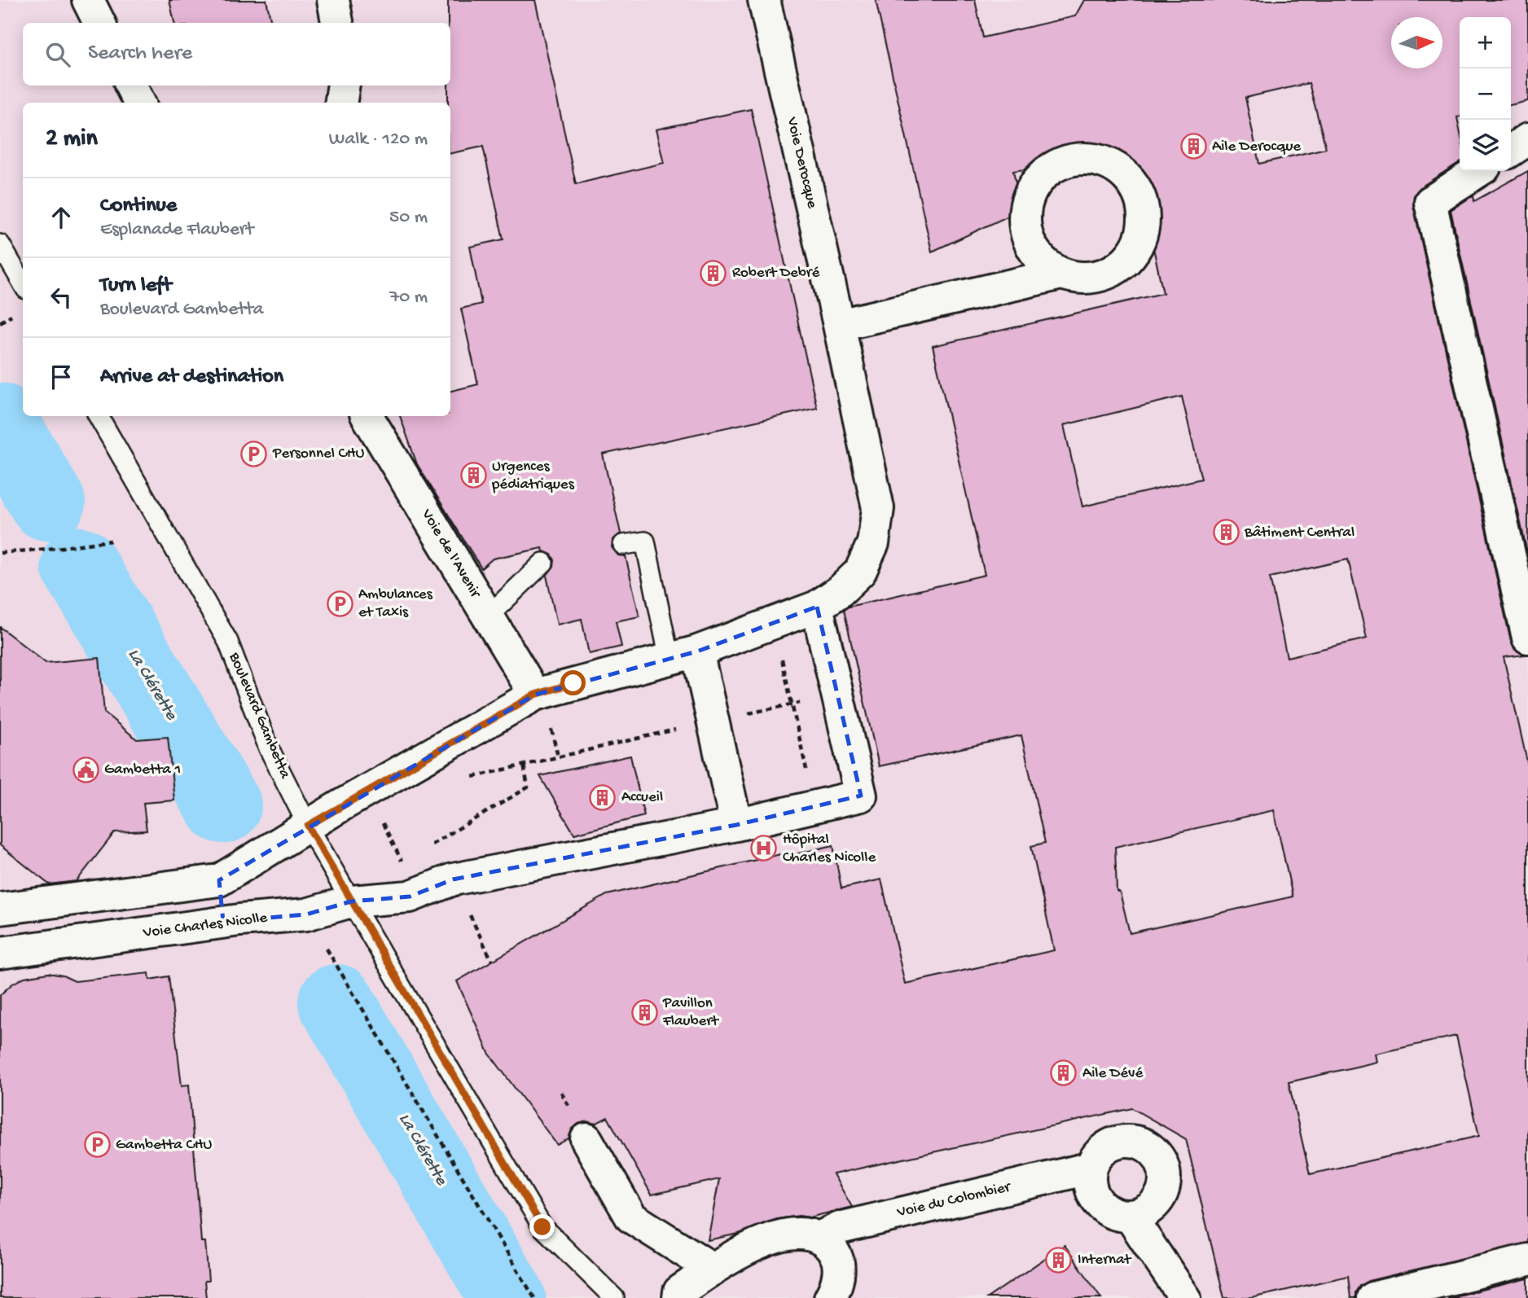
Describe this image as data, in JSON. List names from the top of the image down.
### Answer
{
  "streets": {
    "street": [
      "Voie Derocque",
      "Voie de l'Avenir",
      "Voie Charles Nicolle",
      "Voie du Colombier"
    ],
    "lane": ["Boulevard Gambetta"]
  },
  "crossings": [
    ["Voie Derocque", "Voie de l'Avenir"],
    ["Voie Derocque", "Boulevard Gambetta"],
    ["Voie Derocque", "Voie Charles Nicolle"],
    ["Boulevard Gambetta", "Voie Charles Nicolle"]
  ],
  "water": ["La Clérette"],
  "places": {
    "building": [
      "Aile Derocque",
      "Robert Debré",
      "Urgences pédiatriques",
      "Bâtiment Central",
      "Accueil",
      "Pavillon Flaubert",
      "Aile Dévé",
      "Internat"
    ],
    "parking": ["Personnel CHU", "Ambulances et Taxis", "Gambetta CHU"],
    "public building": ["Gambetta 1"],
    "hospital": ["Hôpital Charles Nicolle"]
  },
  "north": "right",
  "page": {
    "map_buttons": ["+", "−"],
    "search": "Search here",
    "heading": ["2 min", "Walk · 120 m"],
    "list": [
      ["Continue", "Esplanade Flaubert", "50 m"],
      ["Turn left", "Boulevard Gambetta", "70 m"],
      "Arrive at destination"
    ]
  }
}
